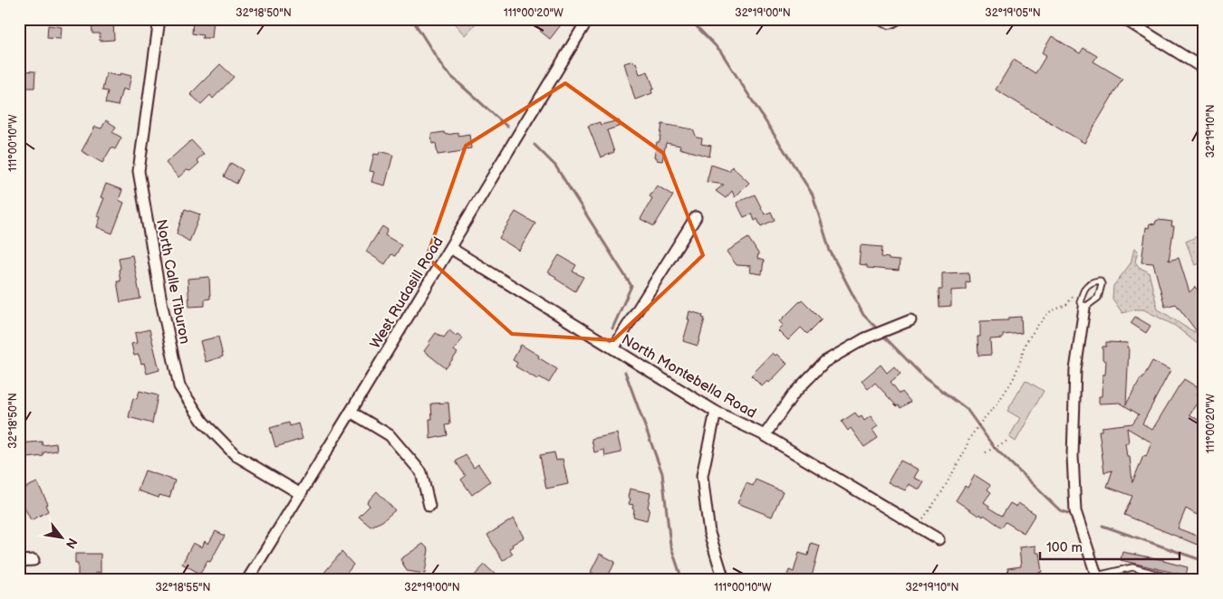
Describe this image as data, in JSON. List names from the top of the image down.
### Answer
{
  "streets": {
    "street": ["North Calle Tiburon", "West Rudasill Road", "North Montebella Road"]
  },
  "crossings": [
    ["North Calle Tiburon", "West Rudasill Road"],
    ["West Rudasill Road", "North Montebella Road"]
  ],
  "scale_bar": "100 m",
  "north": "bottom right",
  "coordinates": [
    "32°18'50\"N",
    "111°00'20\"W",
    "32°19'00\"N",
    "32°19'05\"N",
    "32°19'10\"N",
    "111°00'10\"W",
    "32°18'55\"N"
  ]
}
